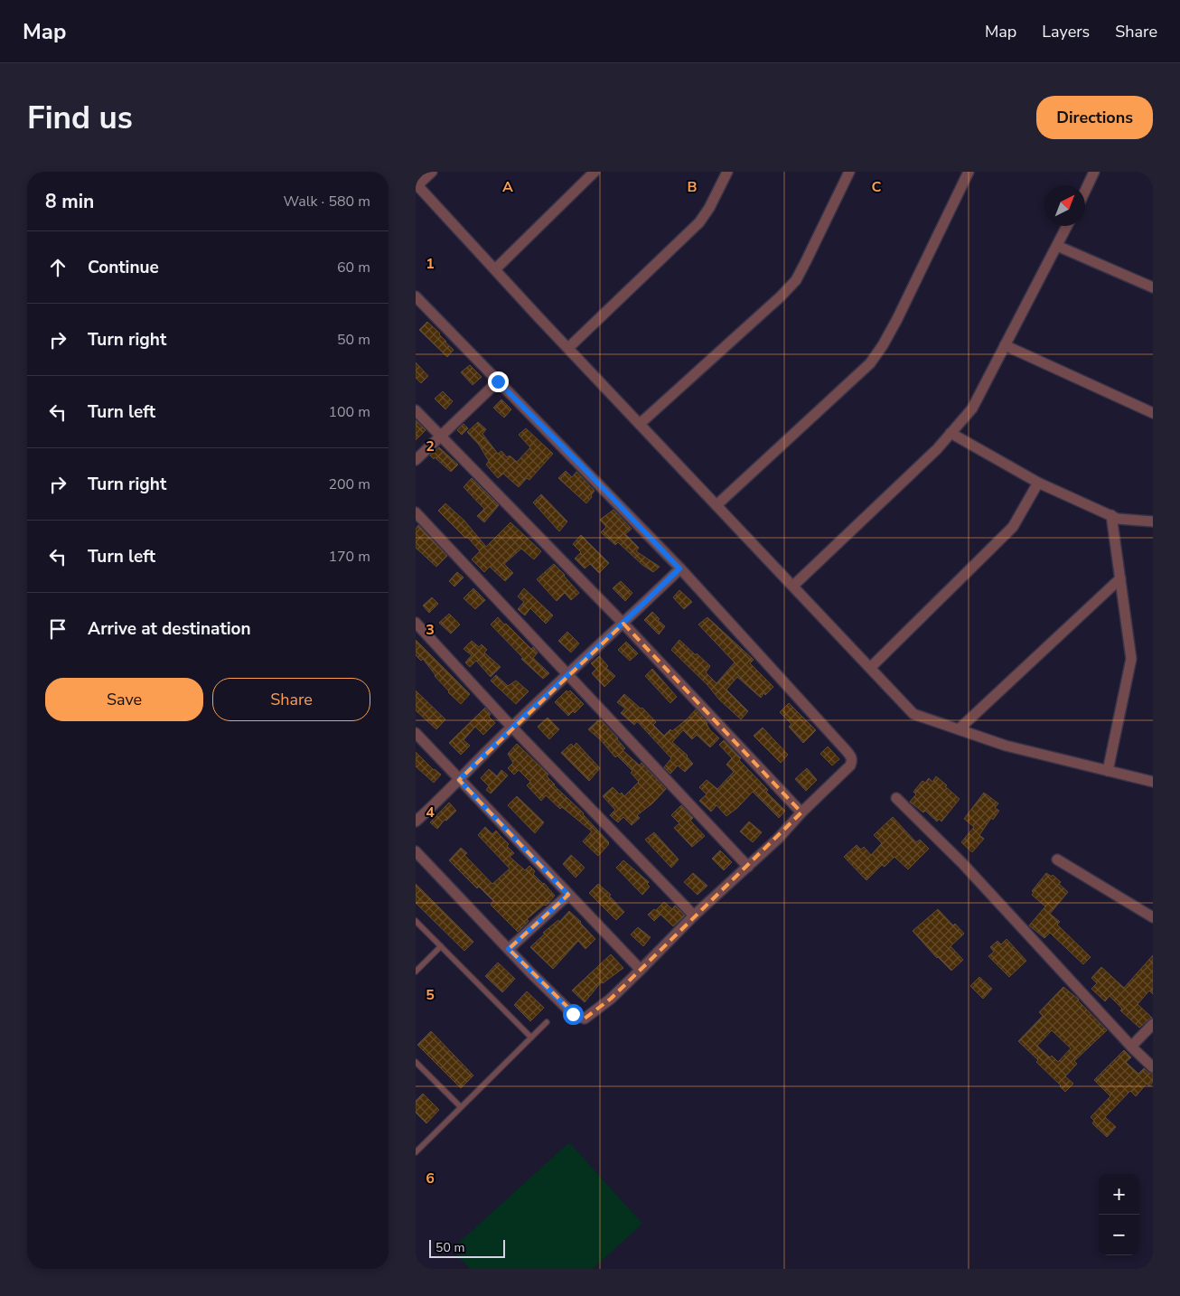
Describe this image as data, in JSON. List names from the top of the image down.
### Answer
{
  "scale_bar": "50 m",
  "north": "top right",
  "page": {
    "header": "Map",
    "nav": ["Map", "Layers", "Share"],
    "buttons": [
      "Directions",
      ["Save", "Share"]
    ],
    "title": "Find us",
    "heading": ["8 min", "Walk · 580 m"],
    "list": [
      ["Continue", "60 m"],
      ["Turn right", "50 m"],
      ["Turn left", "100 m"],
      ["Turn right", "200 m"],
      ["Turn left", "170 m"],
      "Arrive at destination"
    ],
    "map_buttons": ["+", "−"],
    "scale": "50 m"
  },
  "grid": {
    "columns": ["A", "B", "C"],
    "rows": [
      "1",
      "2",
      "3",
      "4",
      "5",
      "6"
    ]
  }
}
